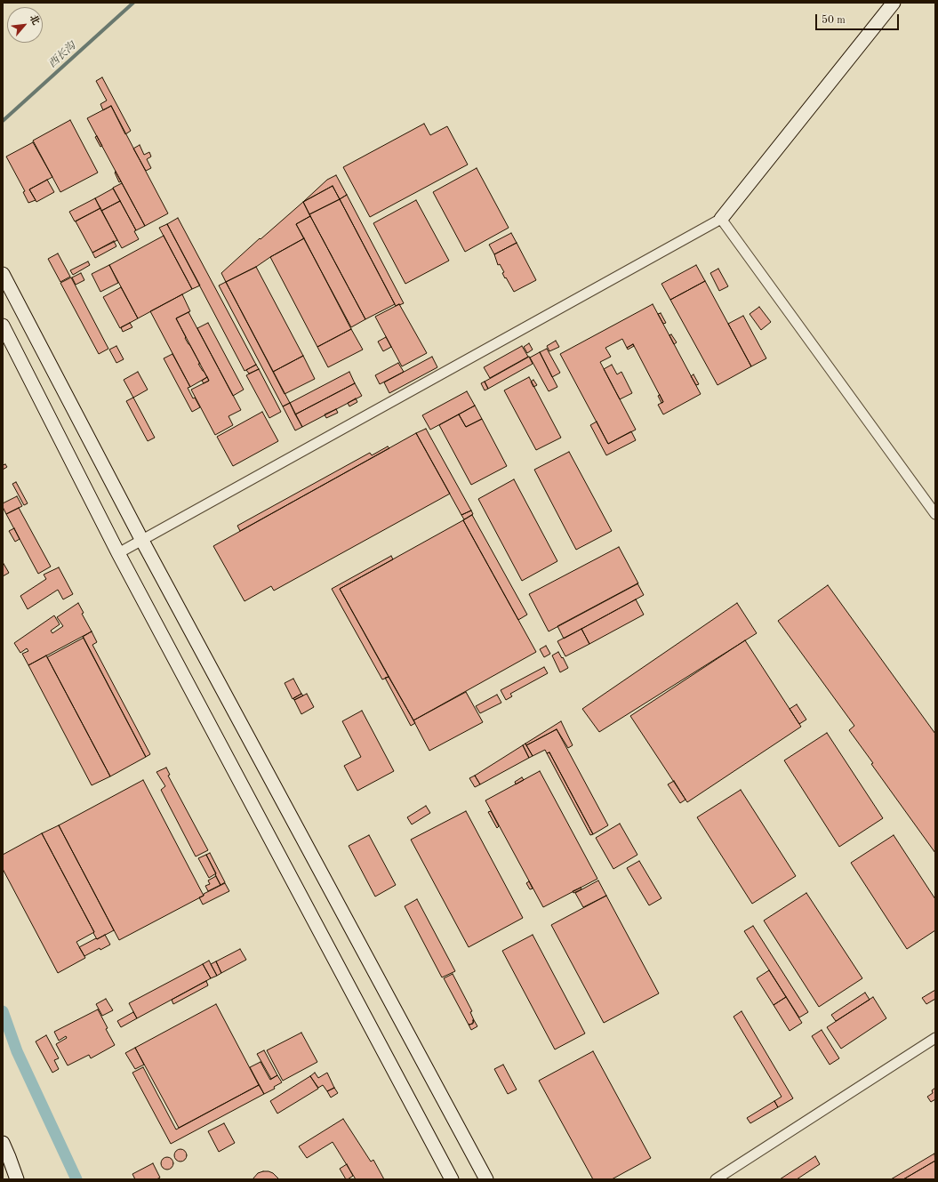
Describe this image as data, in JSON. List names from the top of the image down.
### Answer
{
  "water": ["西长沟"],
  "scale_bar": "50 m",
  "north": "top right"
}
